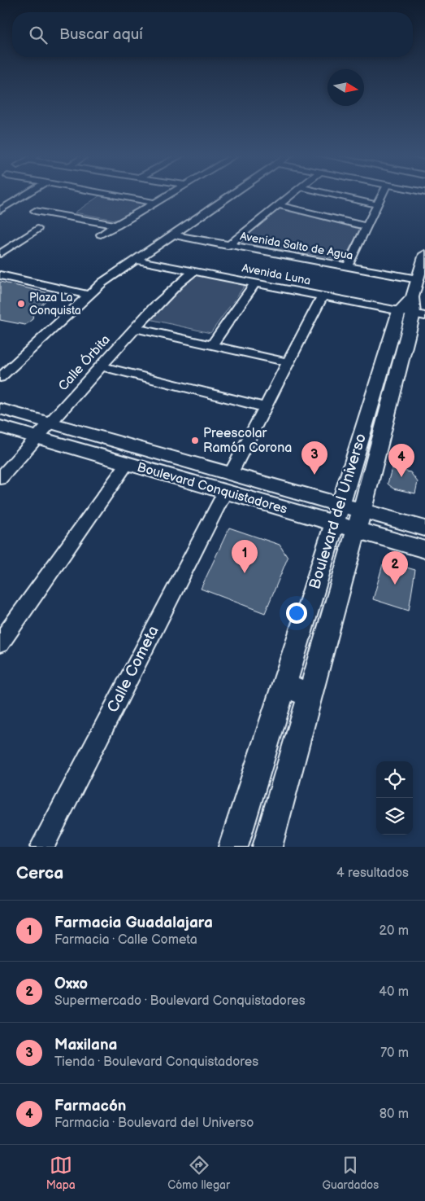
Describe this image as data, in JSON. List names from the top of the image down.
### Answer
{
  "streets": {
    "street": [
      "Avenida Salto de Agua",
      "Avenida Luna",
      "Calle Órbita",
      "Boulevard Conquistadores",
      "Boulevard del Universo",
      "Calle Cometa"
    ]
  },
  "crossings": [
    ["Avenida Salto de Agua", "Avenida Luna"],
    ["Avenida Salto de Agua", "Boulevard del Universo"],
    ["Avenida Luna", "Calle Órbita"],
    ["Avenida Luna", "Boulevard del Universo"],
    ["Avenida Luna", "Calle Cometa"],
    ["Calle Órbita", "Boulevard Conquistadores"],
    ["Boulevard Conquistadores", "Boulevard del Universo"],
    ["Boulevard Conquistadores", "Calle Cometa"]
  ],
  "places": ["Plaza La Conquista", "Preescolar Ramón Corona"],
  "north": "right",
  "page": {
    "search": "Buscar aquí",
    "pins": [
      "3",
      "4",
      "1",
      "2"
    ],
    "heading": ["Cerca", "4 resultados"],
    "list": [
      {
        "mark": "1",
        "name": "Farmacia Guadalajara",
        "note": "Farmacia · Calle Cometa",
        "value": "20 m"
      },
      {
        "mark": "2",
        "name": "Oxxo",
        "note": "Supermercado · Boulevard Conquistadores",
        "value": "40 m"
      },
      {
        "mark": "3",
        "name": "Maxilana",
        "note": "Tienda · Boulevard Conquistadores",
        "value": "70 m"
      },
      {
        "mark": "4",
        "name": "Farmacón",
        "note": "Farmacia · Boulevard del Universo",
        "value": "80 m"
      }
    ],
    "nav": ["Mapa", "Cómo llegar", "Guardados"]
  }
}
